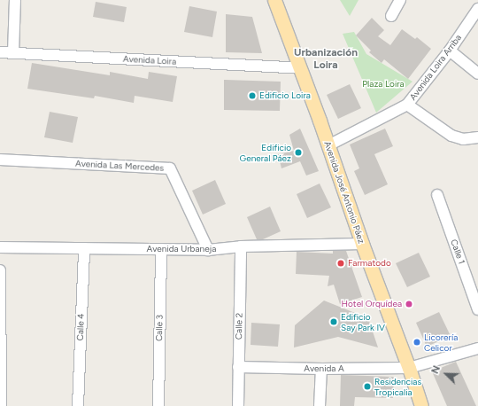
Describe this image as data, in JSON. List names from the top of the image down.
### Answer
{
  "streets": {
    "main road": ["Avenida José Antonio Páez"],
    "street": [
      "Avenida Loira",
      "Avenida Loira Arriba",
      "Avenida Las Mercedes",
      "Avenida Urbaneja",
      "Calle 1",
      "Calle 2",
      "Calle 4",
      "Calle 3",
      "Avenida A"
    ]
  },
  "crossings": [
    ["Avenida Loira", "Avenida José Antonio Páez"],
    ["Avenida Loira Arriba", "Avenida José Antonio Páez"],
    ["Avenida Las Mercedes", "Avenida Urbaneja"],
    ["Avenida José Antonio Páez", "Avenida Urbaneja"],
    ["Avenida José Antonio Páez", "Avenida A"],
    ["Avenida Urbaneja", "Calle 2"],
    ["Avenida Urbaneja", "Calle 4"],
    ["Avenida Urbaneja", "Calle 3"],
    ["Calle 2", "Avenida A"]
  ],
  "districts": ["Urbanización Loira"],
  "parks": ["Plaza Loira"],
  "places": [
    "Edificio Loira",
    "Edificio General Páez",
    "Farmatodo",
    "Hotel Orquídea",
    "Edificio Say Park IV",
    "Licorería Celicor",
    "Residencias Tropicalia"
  ],
  "north": "top left"
}
